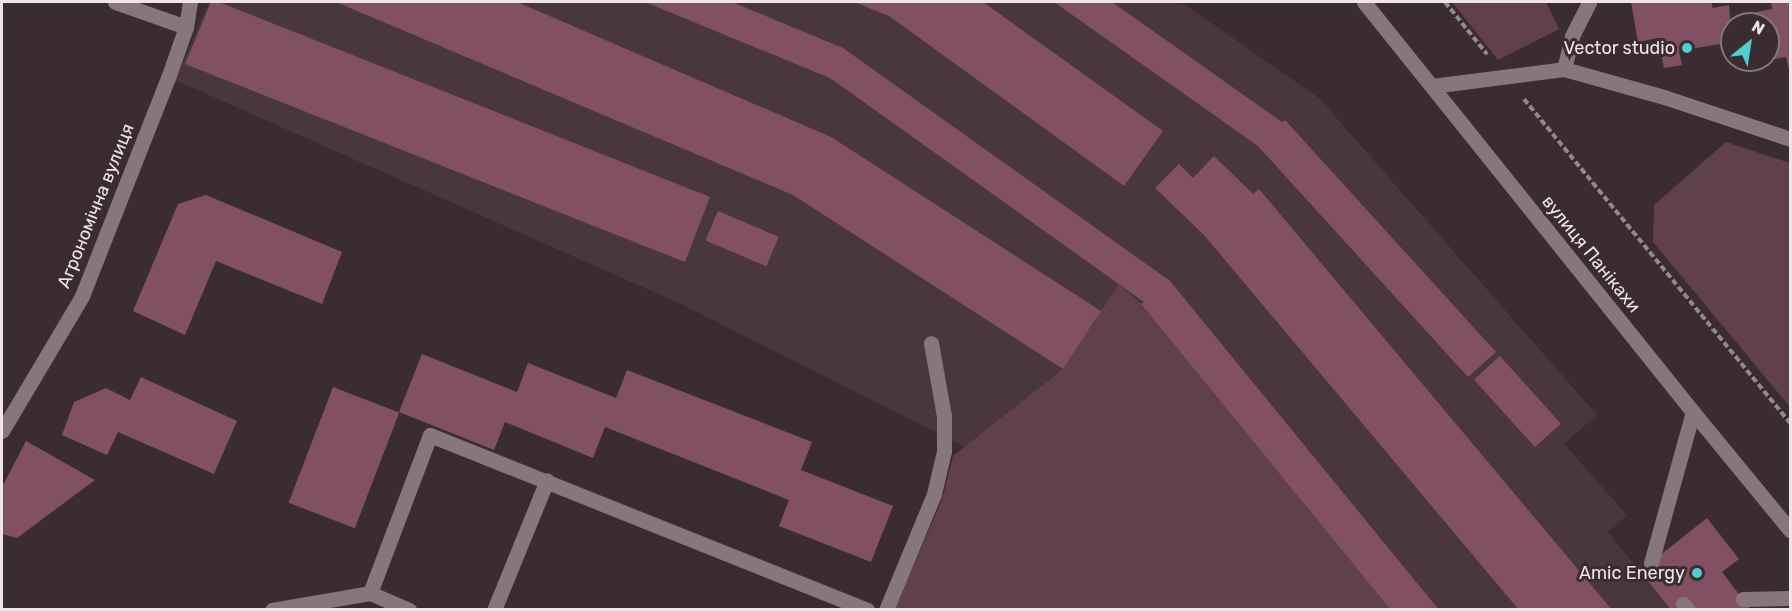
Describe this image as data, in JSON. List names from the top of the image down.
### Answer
{
  "streets": {
    "street": ["Агрономічна вулиця", "вулиця Панікахи"]
  },
  "places": ["Vector studio", "Amic Energy"],
  "north": "top right"
}
